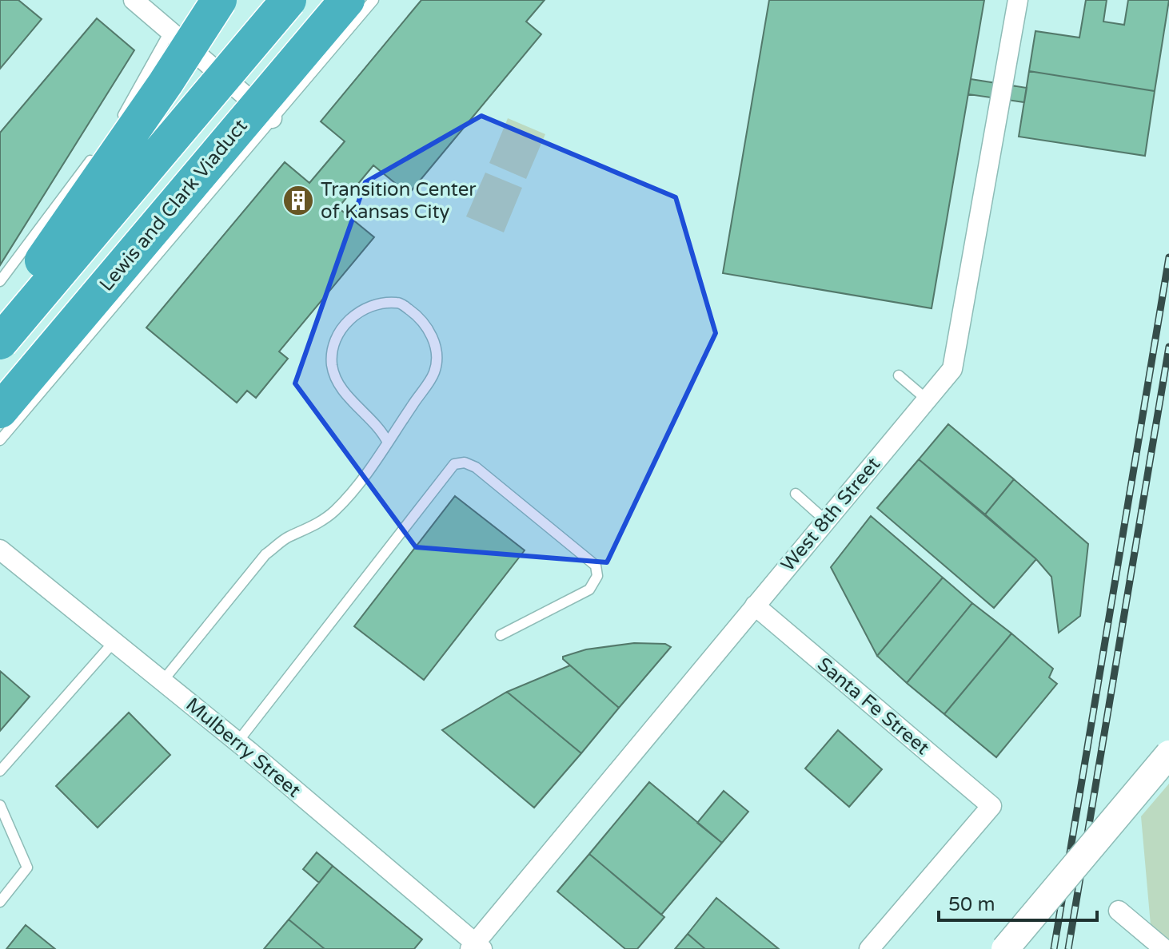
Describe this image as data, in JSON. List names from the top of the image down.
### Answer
{
  "streets": {
    "highway": ["Lewis and Clark Viaduct"],
    "street": ["West 8th Street", "Santa Fe Street", "Mulberry Street"]
  },
  "crossings": [
    ["West 8th Street", "Santa Fe Street"],
    ["West 8th Street", "Mulberry Street"]
  ],
  "places": {
    "building": ["Transition Center of Kansas City"]
  },
  "scale_bar": "50 m"
}
